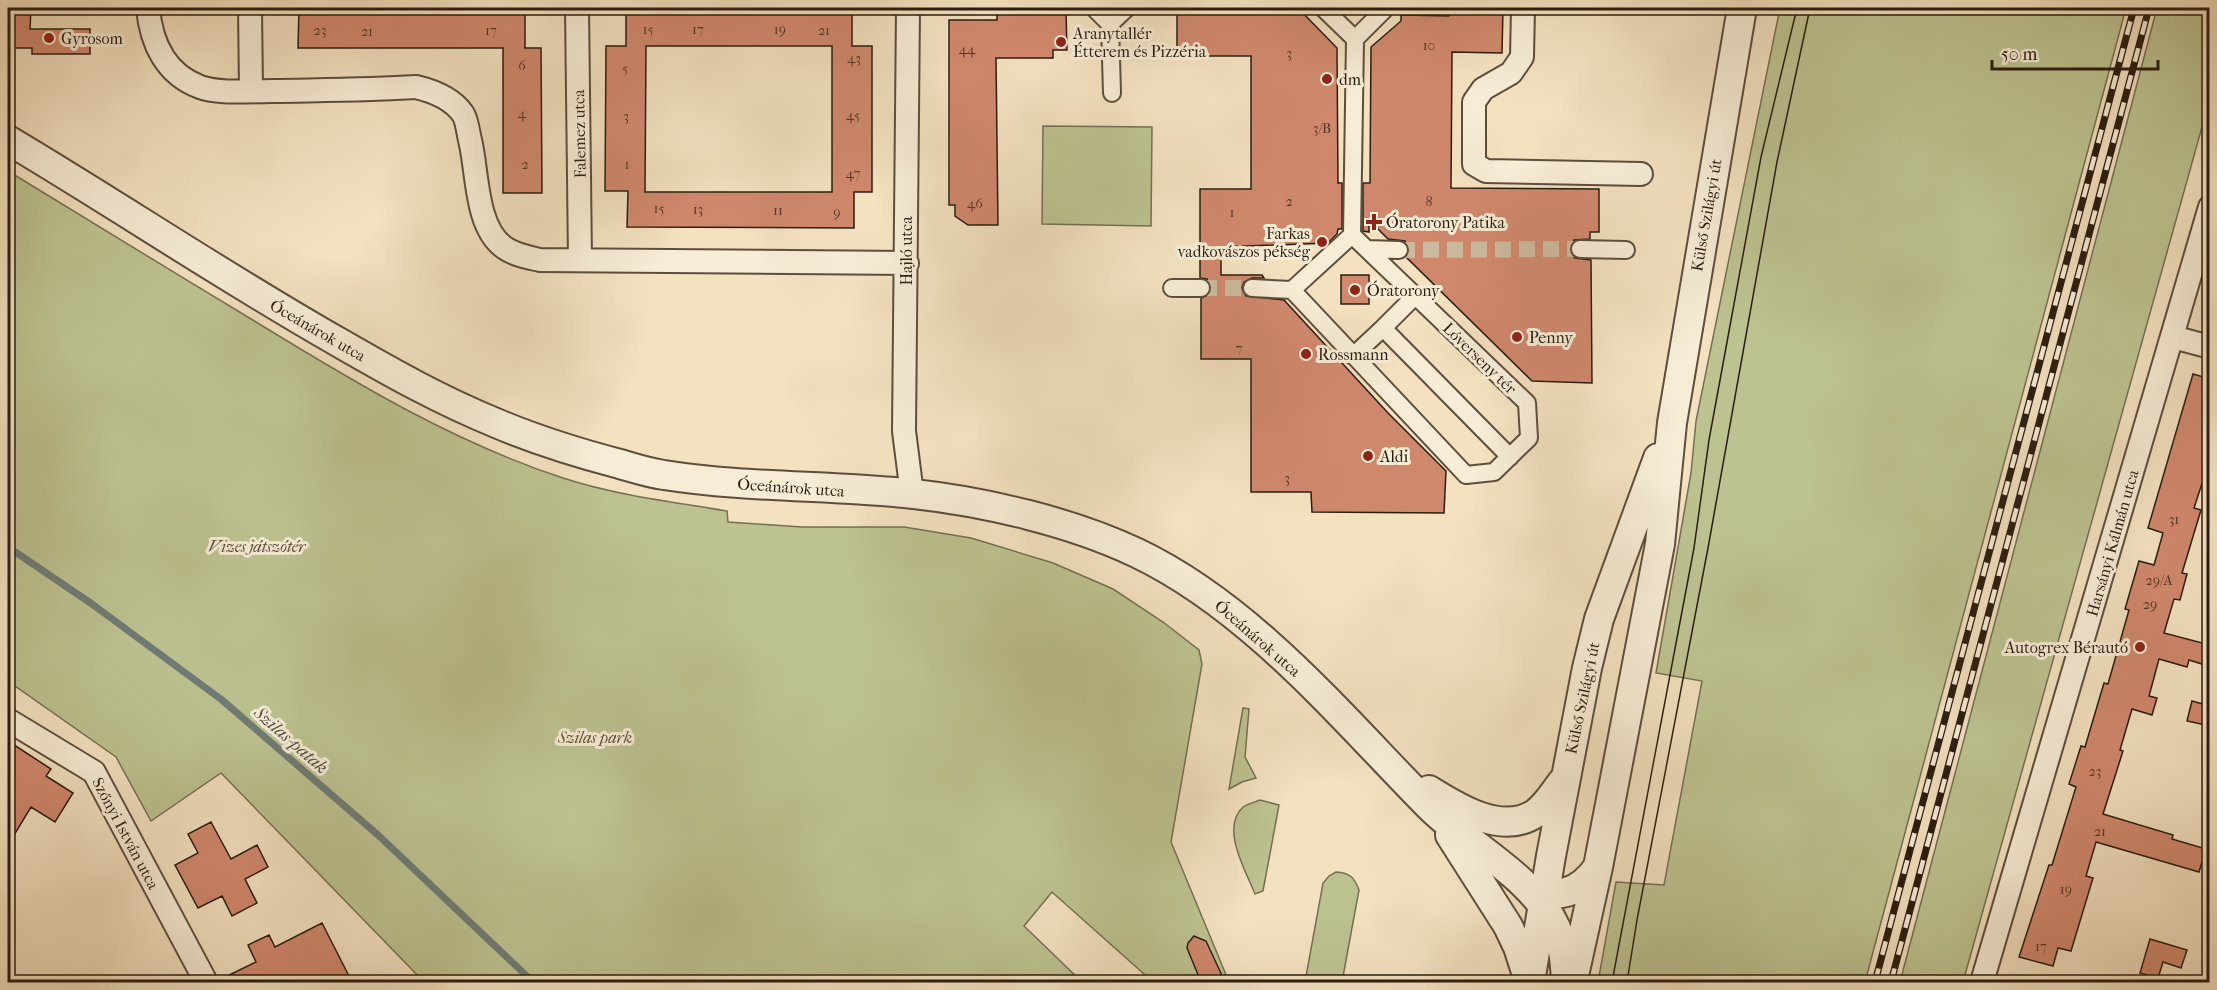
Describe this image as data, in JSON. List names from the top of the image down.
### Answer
{
  "streets": {
    "street": [
      "Falemez utca",
      "Külső Szilágyi út",
      "Hajló utca",
      "Óceánárok utca",
      "Lóverseny tér",
      "Harsányi Kálmán utca",
      "Szőnyi István utca"
    ]
  },
  "crossings": [
    ["Külső Szilágyi út", "Óceánárok utca"],
    ["Hajló utca", "Óceánárok utca"]
  ],
  "water": ["Szilas-patak"],
  "parks": ["Vizes játszótér", "Szilas park"],
  "places": {
    "other": [
      "Gyrosom",
      "Aranytallér Étterem és Pizzéria",
      "dm",
      "Farkas vadkovászos pékség",
      "Óratorony",
      "Penny",
      "Rossmann",
      "Aldi",
      "Autogrex Bérautó"
    ],
    "health": ["Óratorony Patika"]
  },
  "house_numbers": [
    "15",
    "17",
    "19",
    "23",
    "17",
    "21",
    "21",
    "10",
    "44",
    "3",
    "43",
    "6",
    "5",
    "4",
    "45",
    "3",
    "3/B",
    "2",
    "1",
    "47",
    "2",
    "8",
    "46",
    "15",
    "13",
    "11",
    "9",
    "1",
    "7",
    "3",
    "31",
    "29/A",
    "29",
    "23",
    "21",
    "19",
    "17"
  ],
  "scale_bar": "50 m"
}
